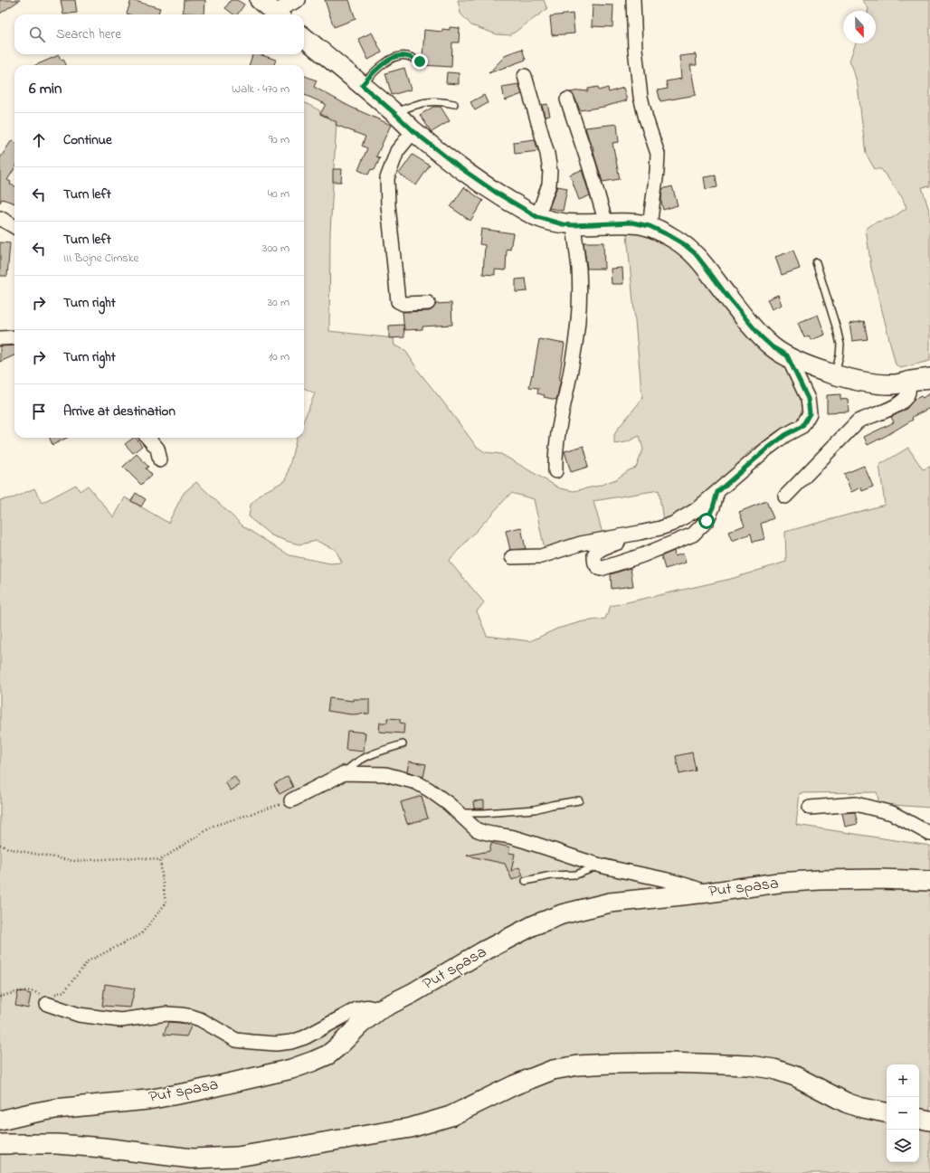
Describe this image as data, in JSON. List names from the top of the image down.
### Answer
{
  "streets": {
    "street": ["Put spasa"]
  },
  "north": "bottom",
  "page": {
    "search": "Search here",
    "heading": ["6 min", "Walk · 470 m"],
    "list": [
      ["Continue", "90 m"],
      ["Turn left", "40 m"],
      ["Turn left", "III Bojne Cimske", "300 m"],
      ["Turn right", "30 m"],
      ["Turn right", "10 m"],
      "Arrive at destination"
    ],
    "map_buttons": ["+", "−"]
  }
}
